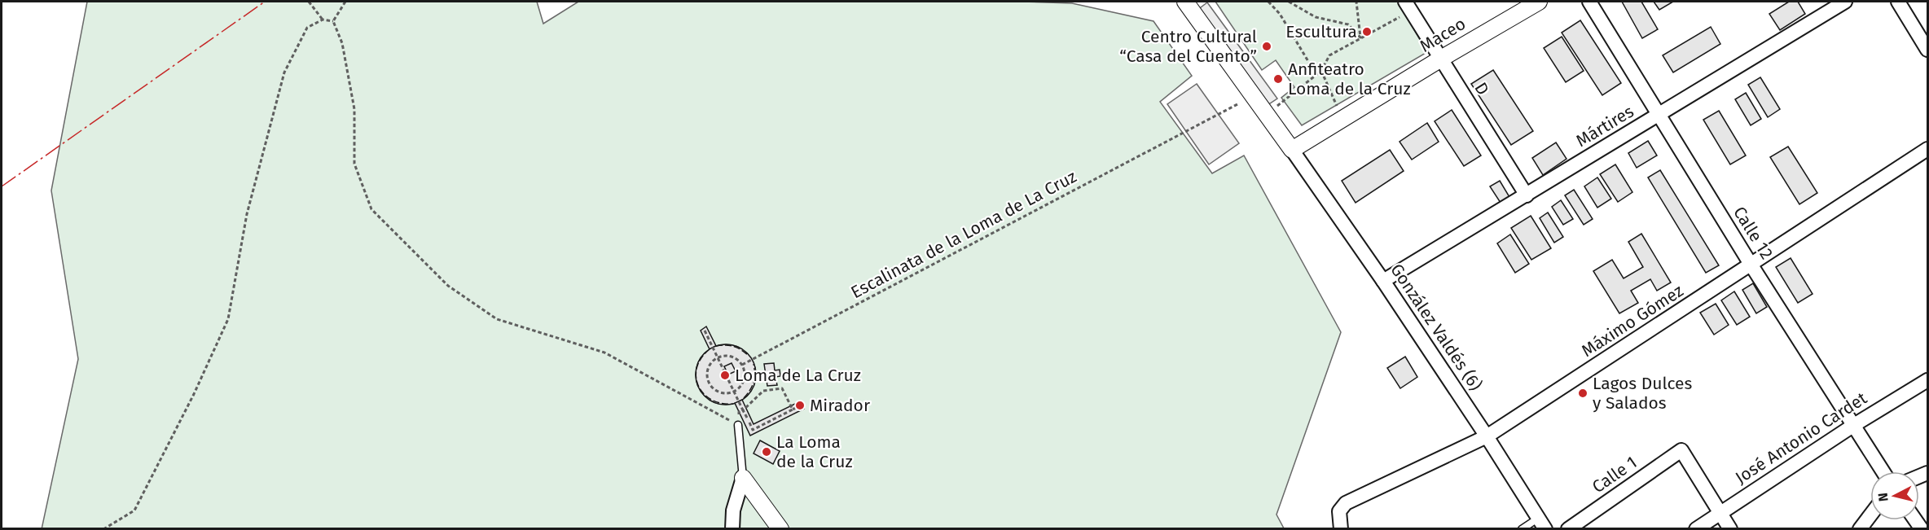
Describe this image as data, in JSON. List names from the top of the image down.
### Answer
{
  "streets": {
    "street": [
      "Maceo",
      "D",
      "Mártires",
      "Calle 12",
      "Máximo Gómez",
      "González Valdés (6)",
      "José Antonio Cardet",
      "Calle 1"
    ],
    "path": ["Escalinata de la Loma de La Cruz"]
  },
  "crossings": [
    ["Maceo", "D"],
    ["Maceo", "González Valdés (6)"],
    ["D", "Mártires"],
    ["Mártires", "Calle 12"],
    ["Mártires", "González Valdés (6)"],
    ["Calle 12", "Máximo Gómez"],
    ["Calle 12", "José Antonio Cardet"],
    ["Máximo Gómez", "González Valdés (6)"],
    ["José Antonio Cardet", "Calle 1"]
  ],
  "places": [
    "Escultura",
    "Centro Cultural “Casa del Cuento”",
    "Anfiteatro Loma de la Cruz",
    "Loma de La Cruz",
    "Lagos Dulces y Salados",
    "Mirador",
    "La Loma de la Cruz"
  ],
  "north": "left"
}
